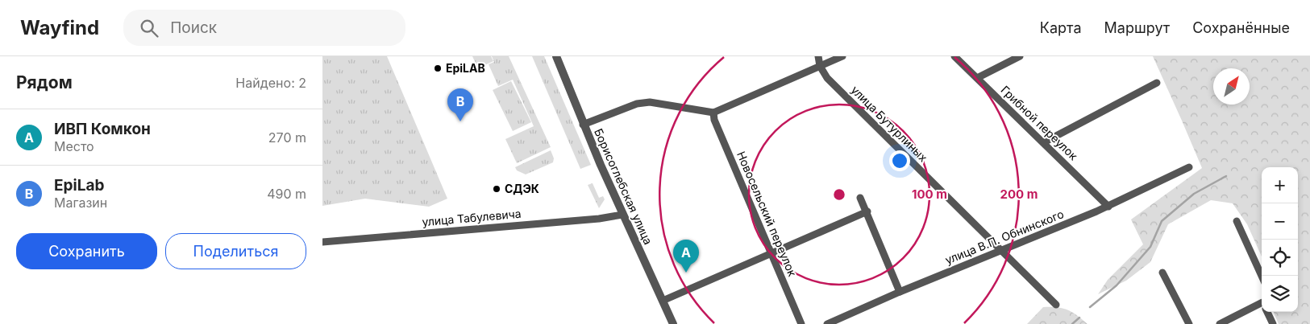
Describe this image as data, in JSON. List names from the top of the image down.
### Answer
{
  "streets": {
    "street": [
      "Грибной переулок",
      "улица Бутурлиных",
      "Борисоглебская улица",
      "Новосельский переулок",
      "улица Табулевича",
      "улица В.П. Обнинского"
    ]
  },
  "crossings": [
    ["Грибной переулок", "улица В.П. Обнинского"],
    ["улица Бутурлиных", "улица В.П. Обнинского"],
    ["Борисоглебская улица", "улица Табулевича"]
  ],
  "places": ["EpiLAB", "СДЭК"],
  "north": "top right",
  "page": {
    "header": "Wayfind",
    "search": "Поиск",
    "nav": ["Карта", "Маршрут", "Сохранённые"],
    "heading": ["Рядом", "Найдено: 2"],
    "pins": ["B", "A"],
    "list": [
      {
        "mark": "A",
        "name": "ИВП Комкон",
        "note": "Место",
        "value": "270 m"
      },
      {
        "mark": "B",
        "name": "EpiLab",
        "note": "Магазин",
        "value": "490 m"
      }
    ],
    "map_buttons": ["+", "−"],
    "buttons": ["Сохранить", "Поделиться"]
  },
  "rings": ["100 m", "200 m"]
}
